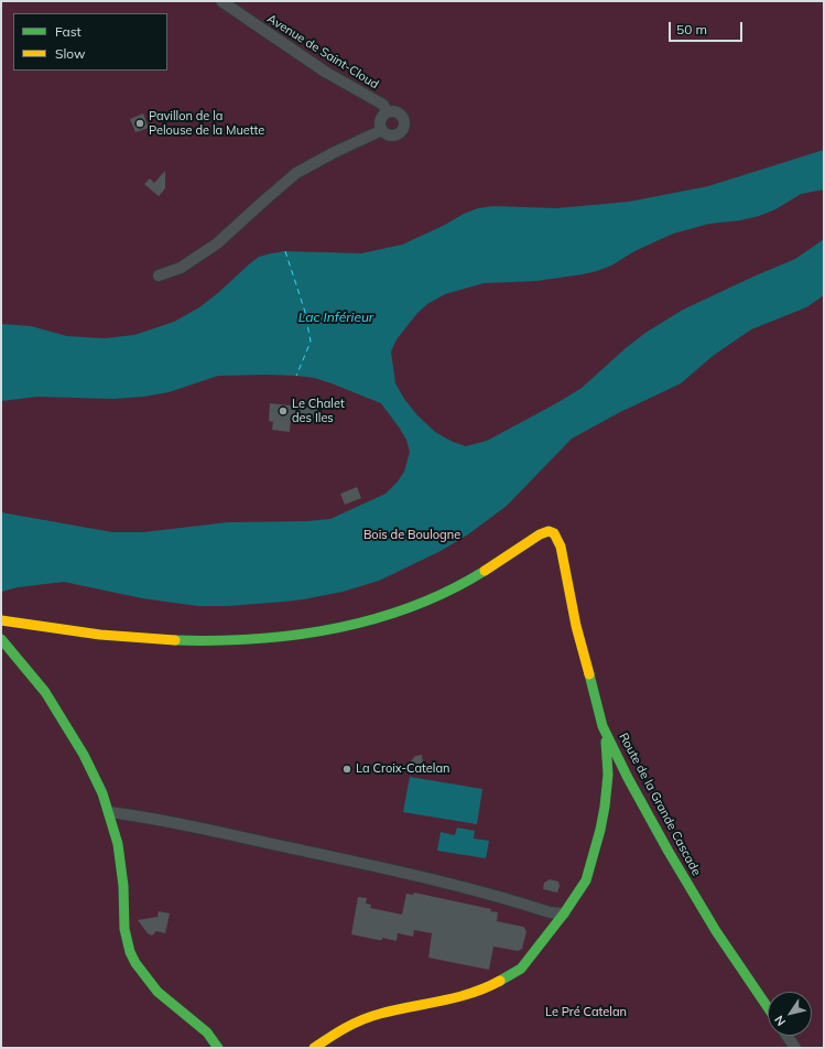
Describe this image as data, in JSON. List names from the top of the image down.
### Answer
{
  "streets": {
    "street": ["Avenue de Saint-Cloud", "Route de la Grande Cascade"]
  },
  "water": ["Lac Inférieur"],
  "parks": ["Bois de Boulogne", "Le Pré Catelan"],
  "places": ["Pavillon de la Pelouse de la Muette", "Le Chalet des Iles", "La Croix-Catelan"],
  "legend": ["Fast", "Slow"],
  "scale_bar": "50 m",
  "north": "bottom left"
}
